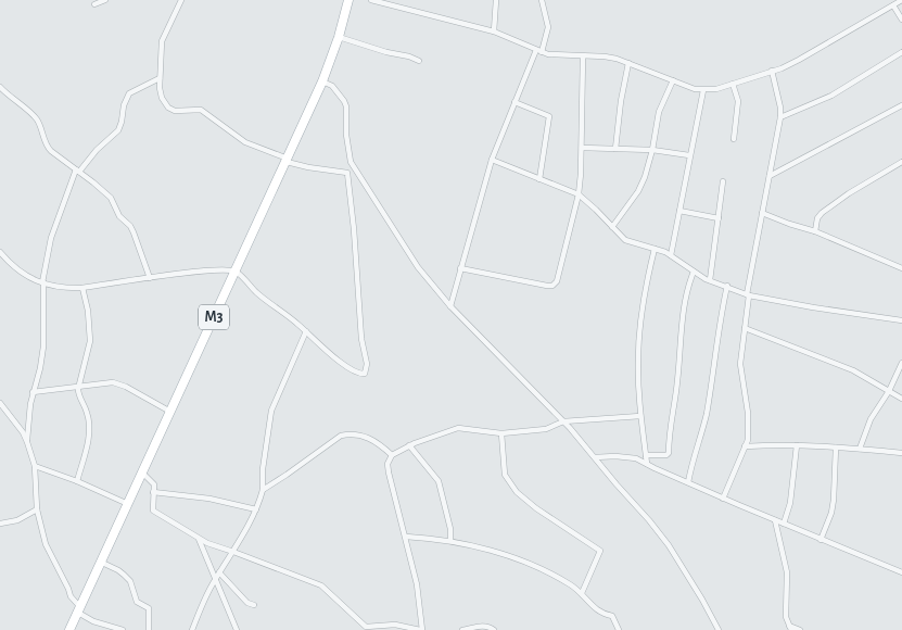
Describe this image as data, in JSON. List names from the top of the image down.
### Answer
{
  "streets": {
    "main road": ["M3"]
  }
}
